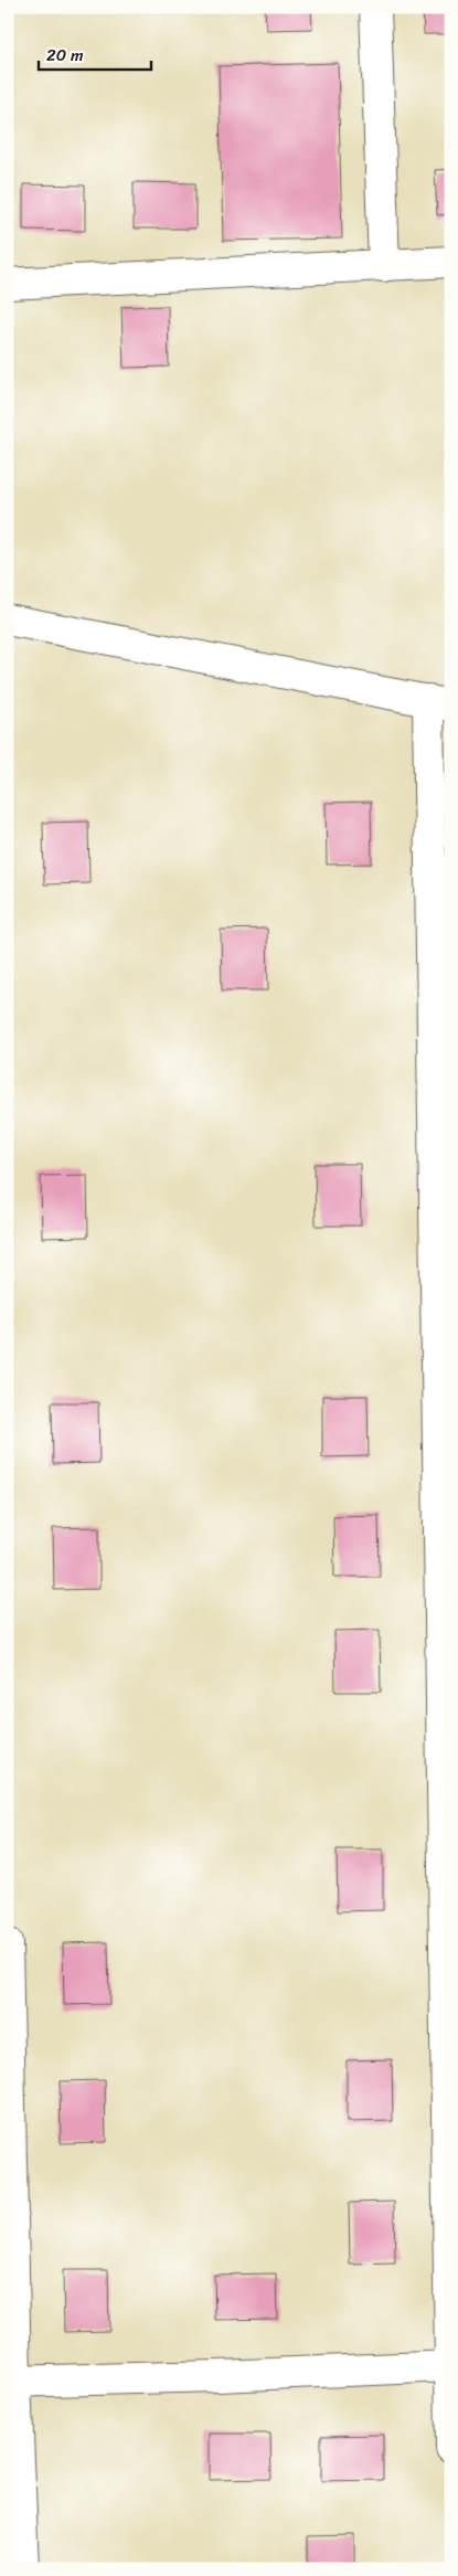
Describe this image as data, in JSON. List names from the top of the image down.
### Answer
{
  "scale_bar": "20 m"
}
